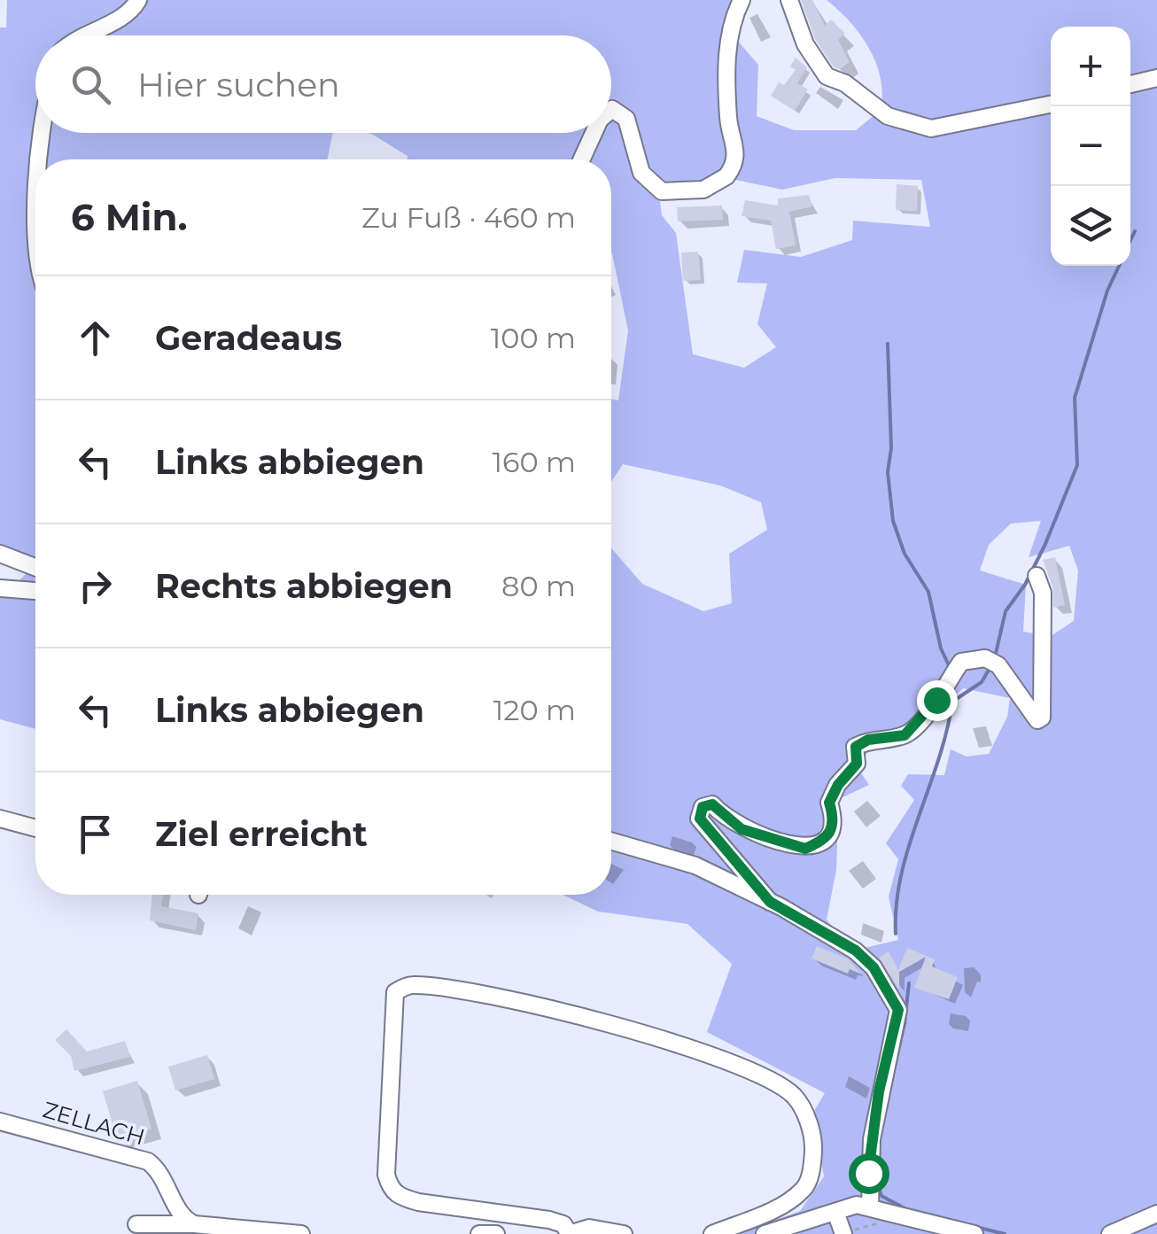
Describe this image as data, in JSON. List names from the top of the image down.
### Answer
{
  "streets": {
    "street": ["ZELLACH"]
  },
  "page": {
    "map_buttons": ["+", "−"],
    "search": "Hier suchen",
    "heading": ["6 Min.", "Zu Fuß · 460 m"],
    "list": [
      ["Geradeaus", "100 m"],
      ["Links abbiegen", "160 m"],
      ["Rechts abbiegen", "80 m"],
      ["Links abbiegen", "120 m"],
      "Ziel erreicht"
    ]
  }
}
